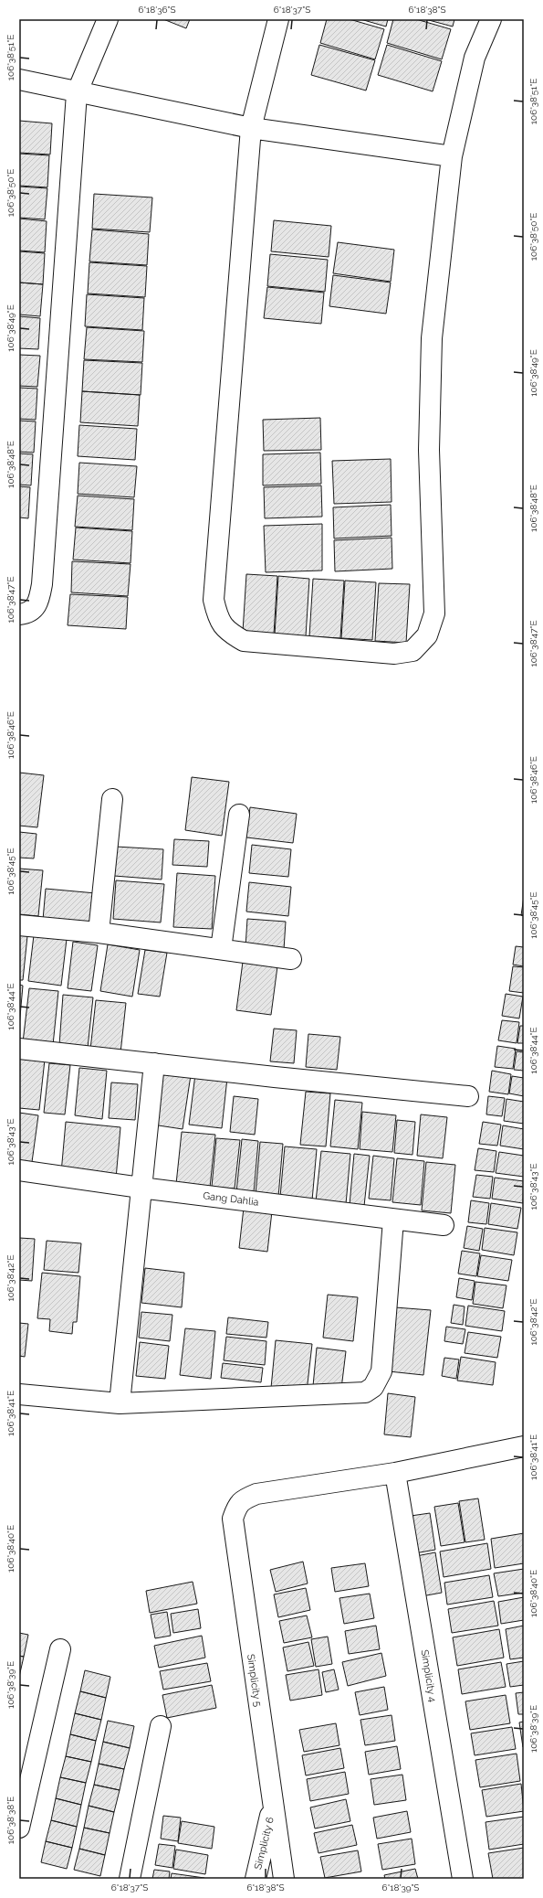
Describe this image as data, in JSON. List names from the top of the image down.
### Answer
{
  "streets": {
    "street": [
      "Gang Dahlia",
      "Simplicity 4",
      "Simplicity 5",
      "Simplicity 6"
    ]
  },
  "crossings": [
    ["Simplicity 4", "Simplicity 5"],
    ["Simplicity 5", "Simplicity 6"]
  ],
  "coordinates": [
    "6°18'36\"S",
    "6°18'37\"S",
    "6°18'38\"S",
    "106°38'51\"E",
    "106°38'50\"E",
    "106°38'49\"E",
    "106°38'48\"E",
    "106°38'47\"E",
    "106°38'46\"E",
    "106°38'45\"E",
    "106°38'44\"E",
    "106°38'43\"E",
    "106°38'42\"E",
    "106°38'41\"E",
    "106°38'40\"E",
    "106°38'39\"E",
    "106°38'38\"E",
    "6°18'39\"S"
  ]
}
